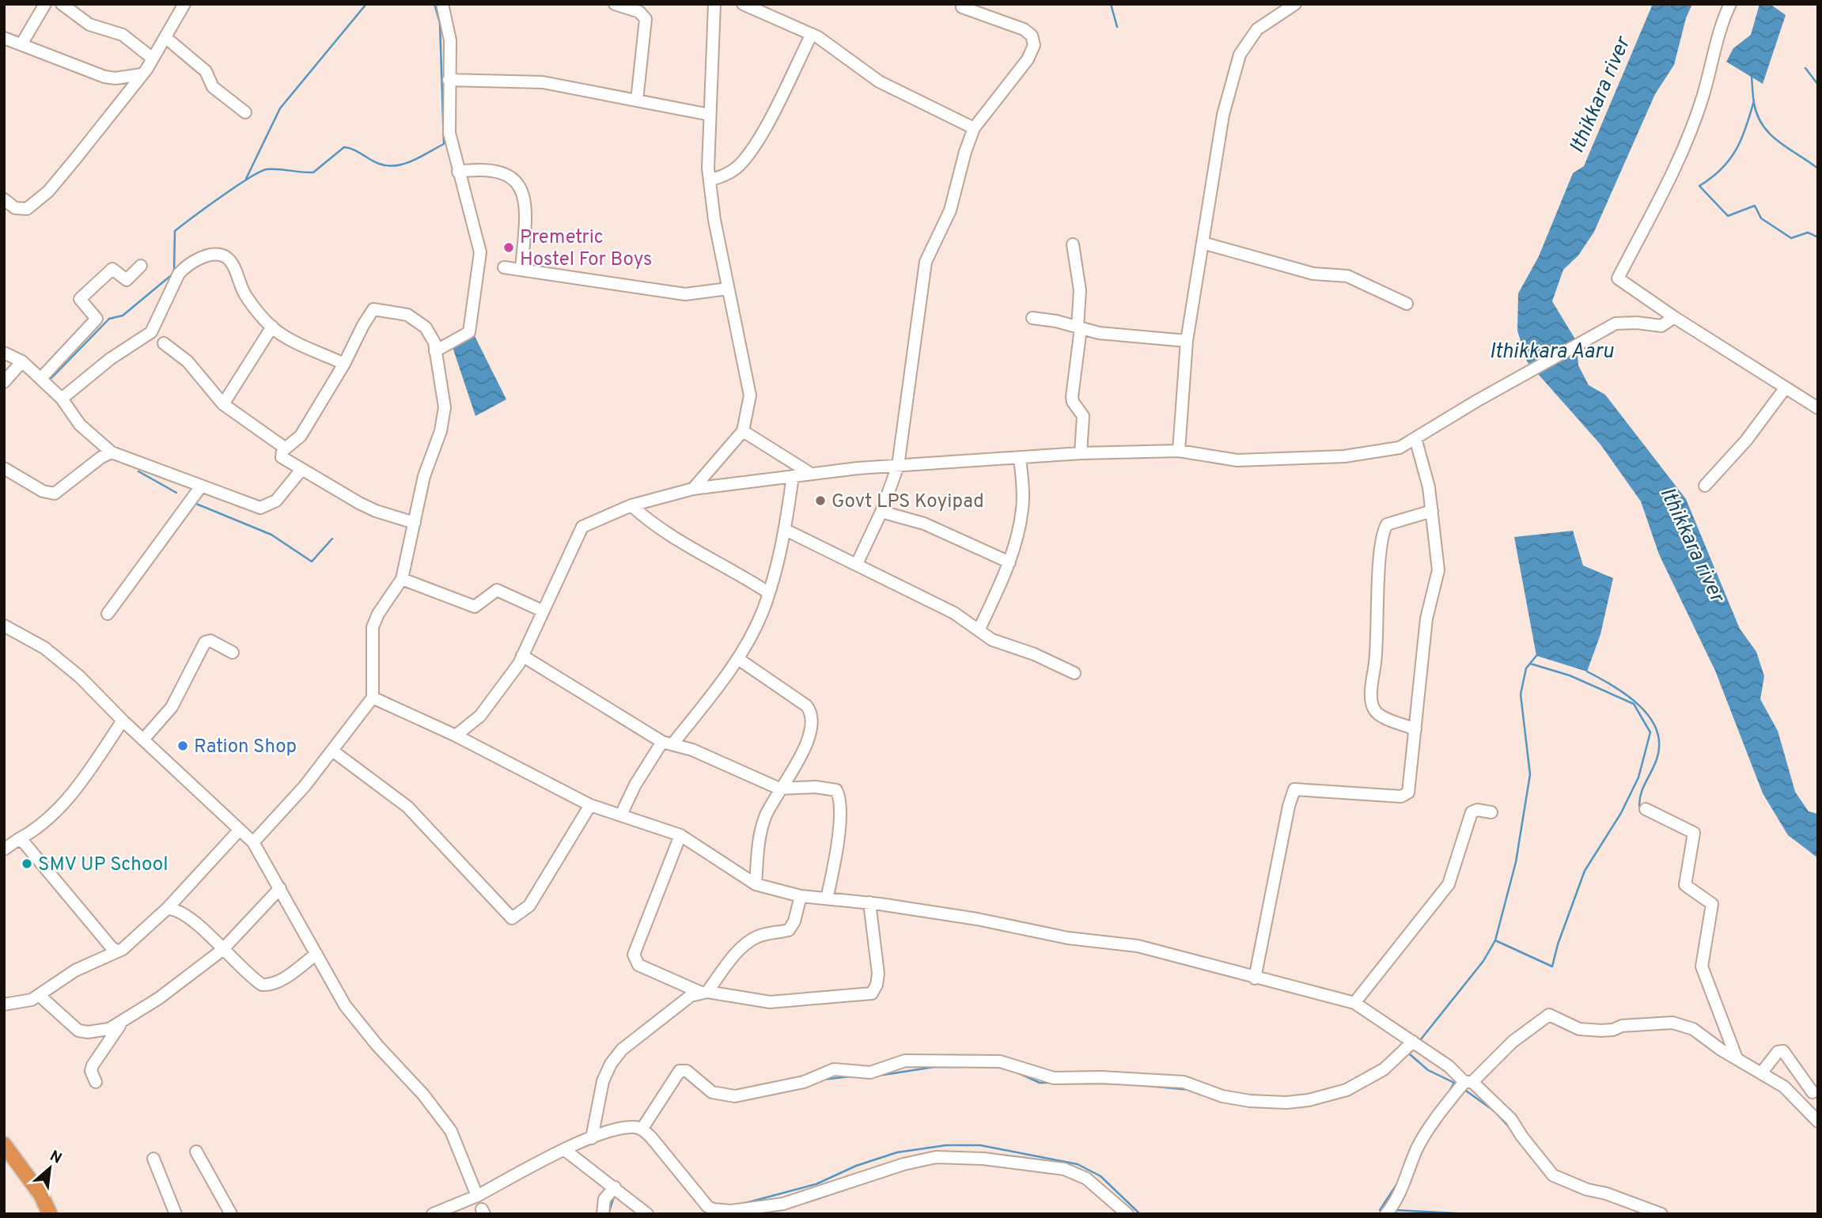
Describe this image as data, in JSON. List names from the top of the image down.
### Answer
{
  "water": ["Ithikkara river", "Ithikkara Aaru"],
  "places": [
    "Premetric Hostel For Boys",
    "Govt LPS Koyipad",
    "Ration Shop",
    "SMV UP School"
  ],
  "north": "top right"
}
